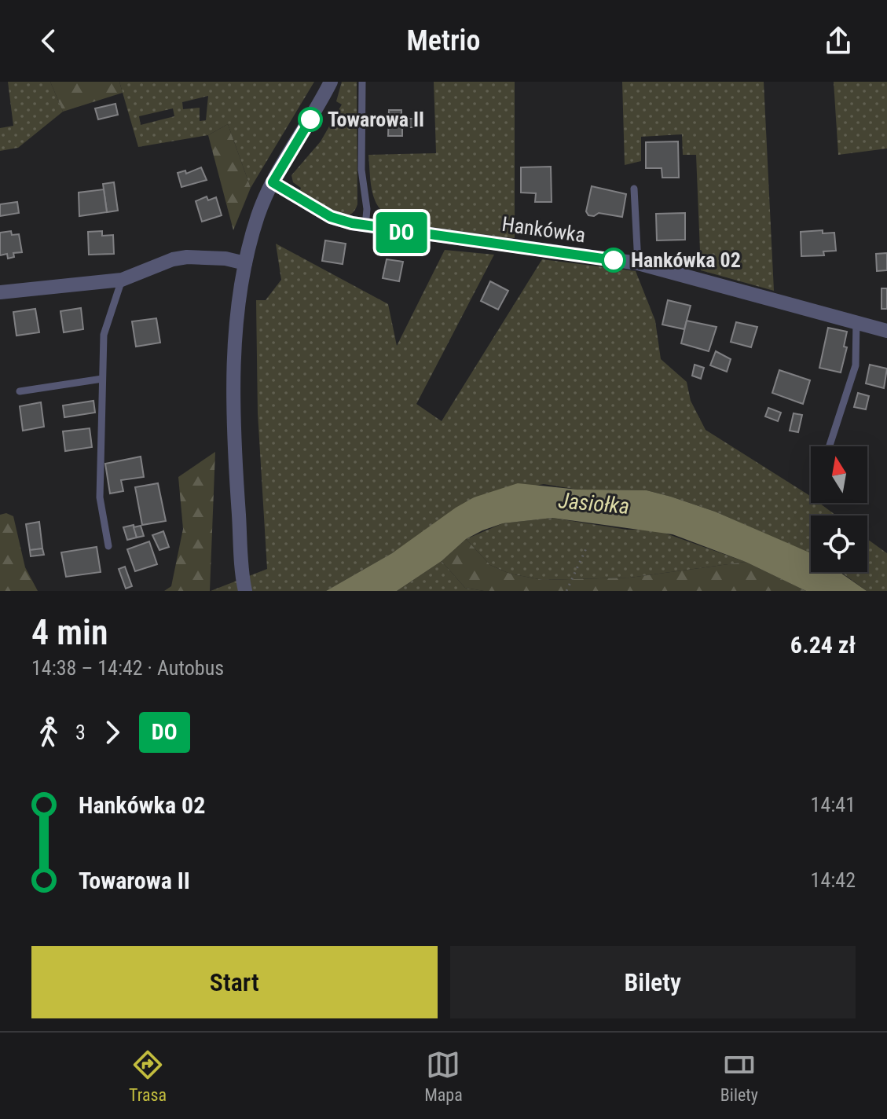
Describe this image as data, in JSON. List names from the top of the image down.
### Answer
{
  "streets": {
    "street": ["Hankówka"]
  },
  "water": ["Jasiołka"],
  "places": ["Towarowa II", "Hankówka 02"],
  "lines": ["bus line DO"],
  "north": "top",
  "page": {
    "header": "Metrio",
    "on_map": "DO",
    "heading": ["4 min", "14:38 – 14:42 · Autobus", "6.24 zł"],
    "legs": ["3", "DO"],
    "list": [
      {
        "name": "Hankówka 02",
        "value": "14:41"
      },
      {
        "name": "Towarowa II",
        "value": "14:42"
      }
    ],
    "buttons": ["Start", "Bilety"],
    "tabs": ["Trasa", "Mapa", "Bilety"]
  }
}
